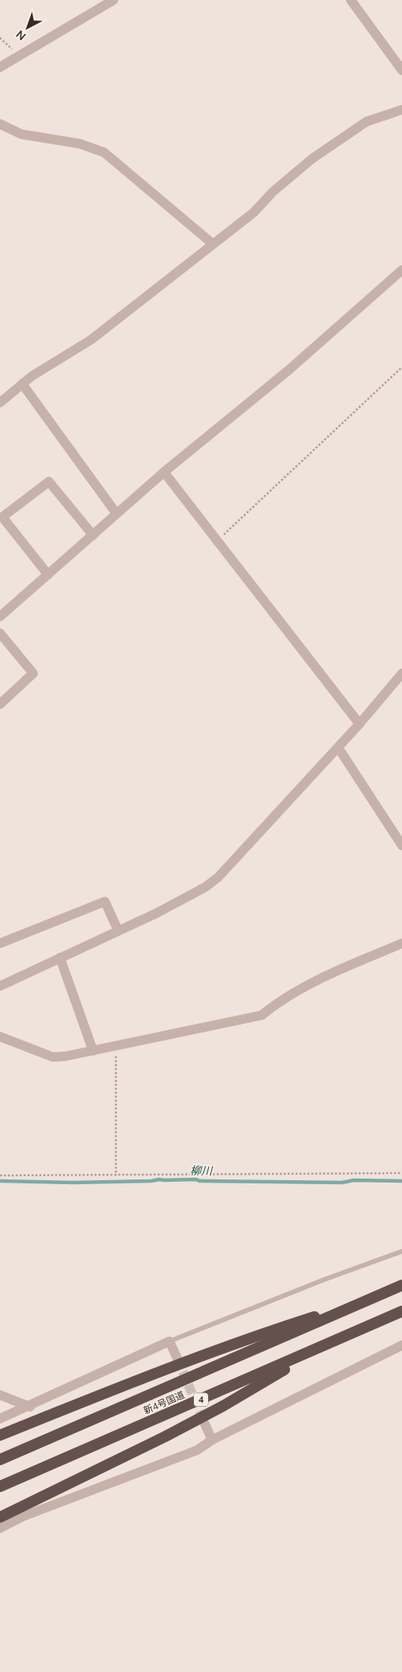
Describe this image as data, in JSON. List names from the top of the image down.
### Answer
{
  "streets": {
    "highway": ["4", "新4号国道"]
  },
  "water": ["柳川"],
  "north": "bottom left"
}
